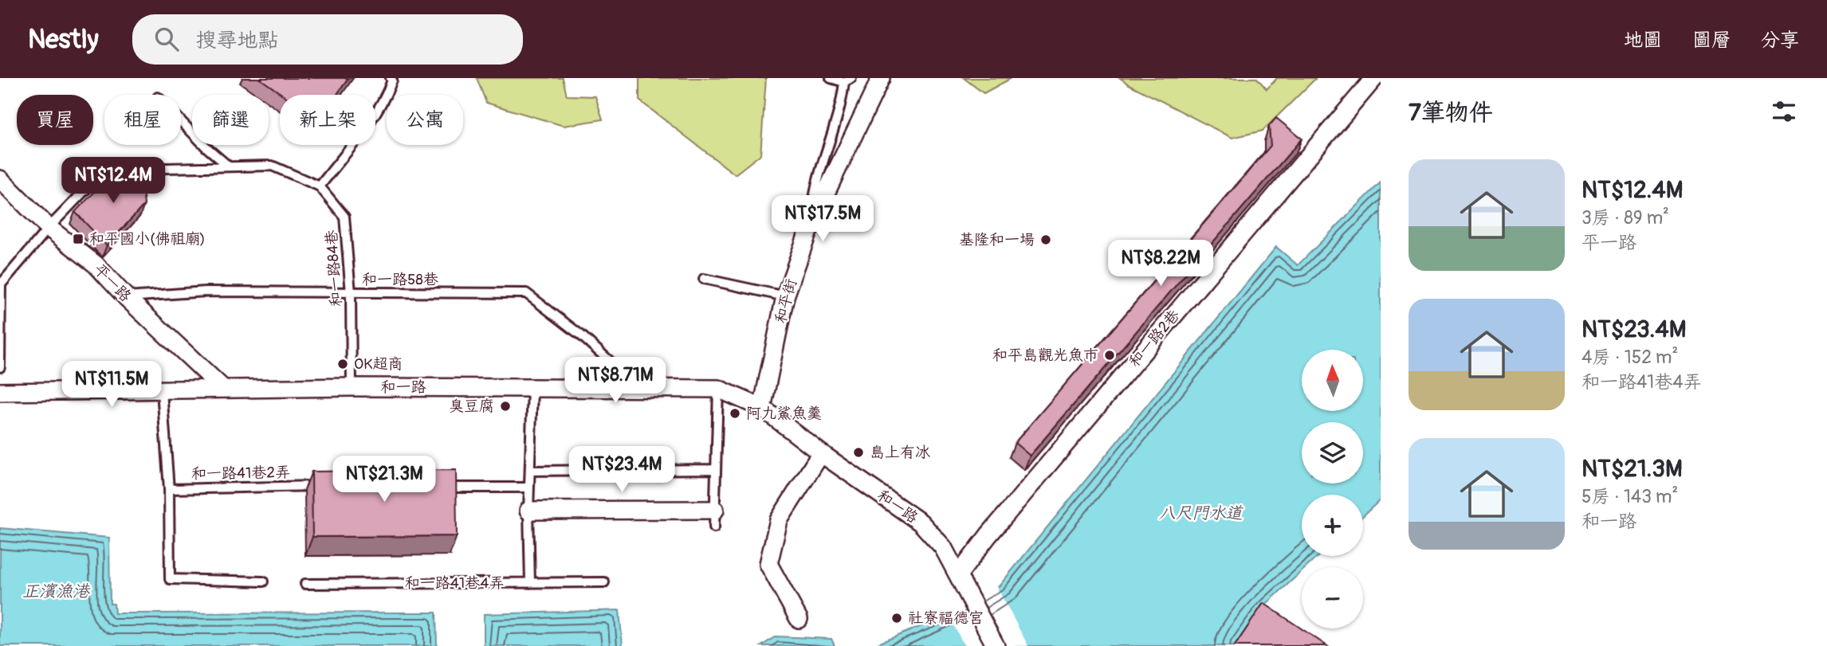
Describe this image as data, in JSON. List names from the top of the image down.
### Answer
{
  "streets": {
    "street": [
      "平一路",
      "和平街",
      "和一路2巷",
      "和一路"
    ],
    "lane": [
      "和一路84巷",
      "和一路58巷",
      "和一路41巷2弄",
      "和一路41巷4弄"
    ]
  },
  "crossings": [
    ["和一路84巷", "和一路58巷"],
    ["和一路84巷", "平一路"],
    ["和一路84巷", "和一路"],
    ["和一路58巷", "平一路"],
    ["和一路58巷", "和一路"],
    ["平一路", "和一路"],
    ["和平街", "和一路"],
    ["和一路2巷", "和一路"]
  ],
  "water": ["八尺門水道", "正濱漁港"],
  "places": {
    "transit": ["和平國小(佛祖廟)"],
    "other": [
      "基隆和一場",
      "和平島觀光魚市",
      "OK超商",
      "臭豆腐",
      "阿九鯊魚羹",
      "島上有冰",
      "社寮福德宮"
    ]
  },
  "north": "top",
  "page": {
    "header": "Nestly",
    "search": "搜尋地點",
    "nav": ["地圖", "圖層", "分享"],
    "heading": "7筆物件",
    "chip": [
      "買屋",
      "租屋",
      "篩選",
      "新上架",
      "公寓"
    ],
    "list": [
      {
        "name": "NT$12.4M",
        "note": "3房 · 89 m² · 平一路"
      },
      {
        "name": "NT$23.4M",
        "note": "4房 · 152 m² · 和一路41巷4弄"
      },
      {
        "name": "NT$21.3M",
        "note": "5房 · 143 m² · 和一路"
      }
    ],
    "price": [
      "NT$12.4M",
      "NT$17.5M",
      "NT$8.22M",
      "NT$8.71M",
      "NT$11.5M",
      "NT$23.4M",
      "NT$21.3M"
    ],
    "map_buttons": ["+", "−"]
  }
}
